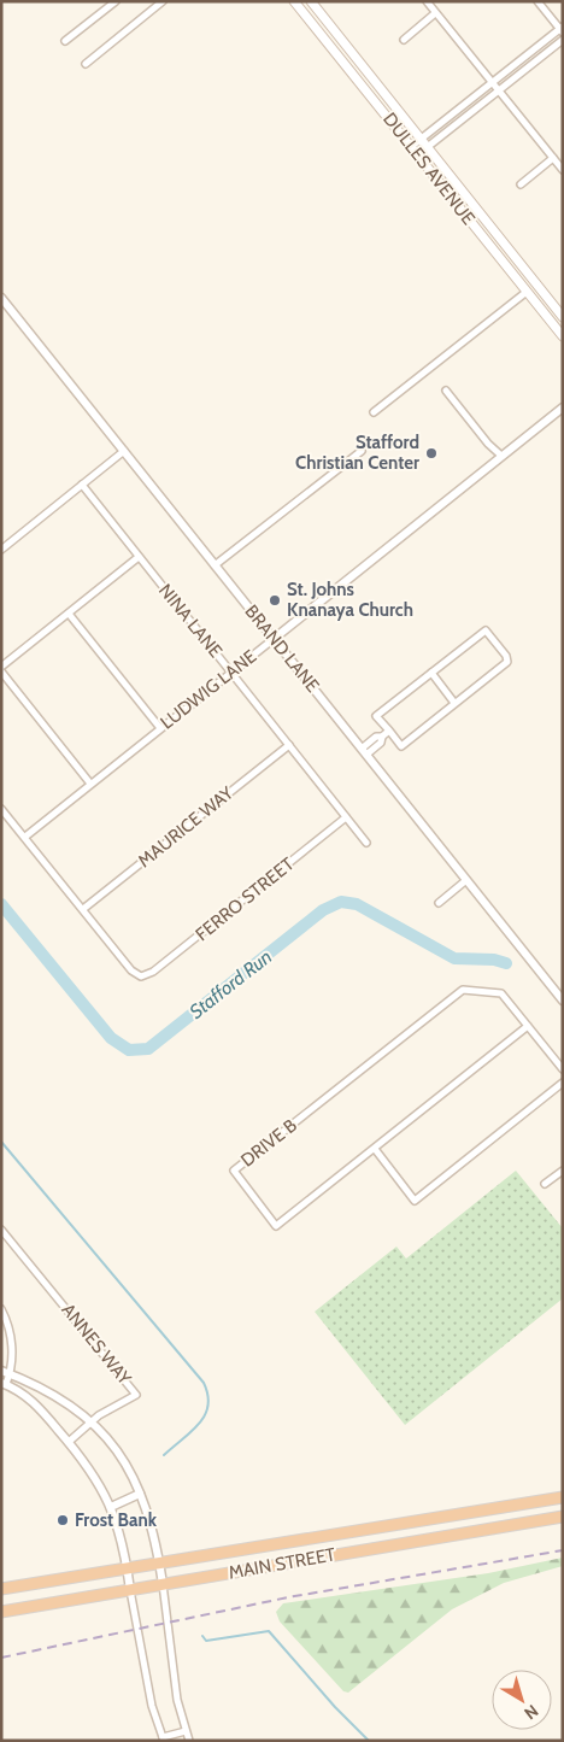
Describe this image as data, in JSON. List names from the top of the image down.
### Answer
{
  "streets": {
    "highway": ["MAIN STREET"],
    "main road": ["DULLES AVENUE"],
    "street": [
      "NINA LANE",
      "BRAND LANE",
      "LUDWIG LANE",
      "MAURICE WAY",
      "FERRO STREET",
      "DRIVE B",
      "ANNES WAY"
    ]
  },
  "crossings": [
    ["NINA LANE", "LUDWIG LANE"],
    ["NINA LANE", "MAURICE WAY"],
    ["NINA LANE", "FERRO STREET"],
    ["BRAND LANE", "LUDWIG LANE"],
    ["MAURICE WAY", "FERRO STREET"]
  ],
  "water": ["Stafford Run"],
  "places": ["Stafford Christian Center", "St. Johns Knanaya Church", "Frost Bank"],
  "north": "bottom right"
}
